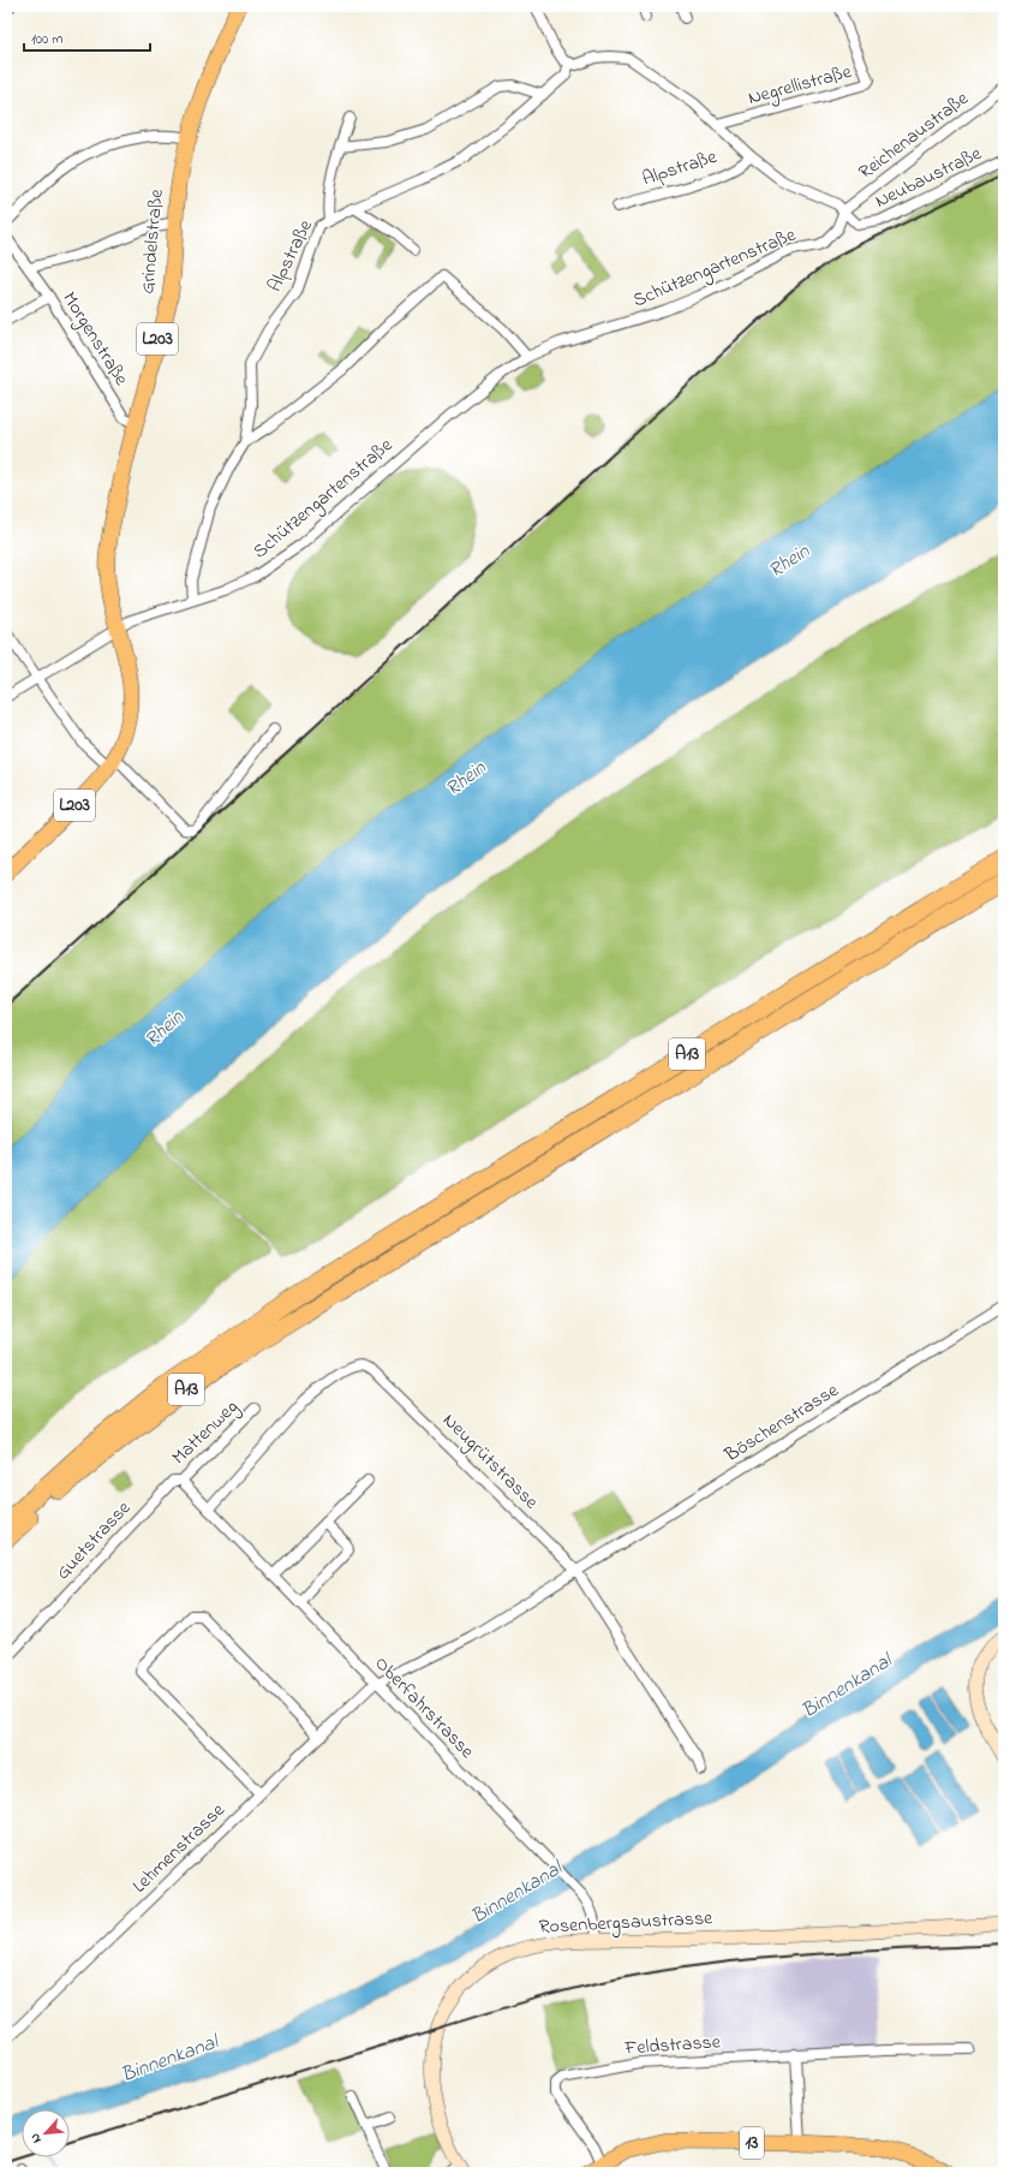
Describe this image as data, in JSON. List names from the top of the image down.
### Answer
{
  "streets": {
    "highway": ["A13"],
    "main road": ["Grindelstraße", "L203", "13"],
    "street": [
      "Negrellistraße",
      "Reichenaustraße",
      "Alpstraße",
      "Neubaustraße",
      "Schützengartenstraße",
      "Morgenstraße",
      "Böschenstrasse",
      "Mattenweg",
      "Neugrütstrasse",
      "Guetstrasse",
      "Oberfahrstrasse",
      "Lehmenstrasse",
      "Rosenbergsaustrasse",
      "Feldstrasse"
    ]
  },
  "crossings": [
    ["Reichenaustraße", "Neubaustraße"],
    ["Reichenaustraße", "Schützengartenstraße"],
    ["Alpstraße", "Schützengartenstraße"],
    ["Neubaustraße", "Schützengartenstraße"],
    ["Grindelstraße", "Schützengartenstraße"],
    ["Grindelstraße", "Morgenstraße"],
    ["Grindelstraße", "L203"],
    ["Schützengartenstraße", "L203"],
    ["Böschenstrasse", "Neugrütstrasse"],
    ["Böschenstrasse", "Oberfahrstrasse"],
    ["Böschenstrasse", "Lehmenstrasse"],
    ["Mattenweg", "Guetstrasse"],
    ["Neugrütstrasse", "Oberfahrstrasse"],
    ["Oberfahrstrasse", "Lehmenstrasse"],
    ["Oberfahrstrasse", "Rosenbergsaustrasse"],
    ["Feldstrasse", "13"]
  ],
  "water": ["Rhein", "Binnenkanal"],
  "scale_bar": "100 m",
  "north": "bottom left"
}
